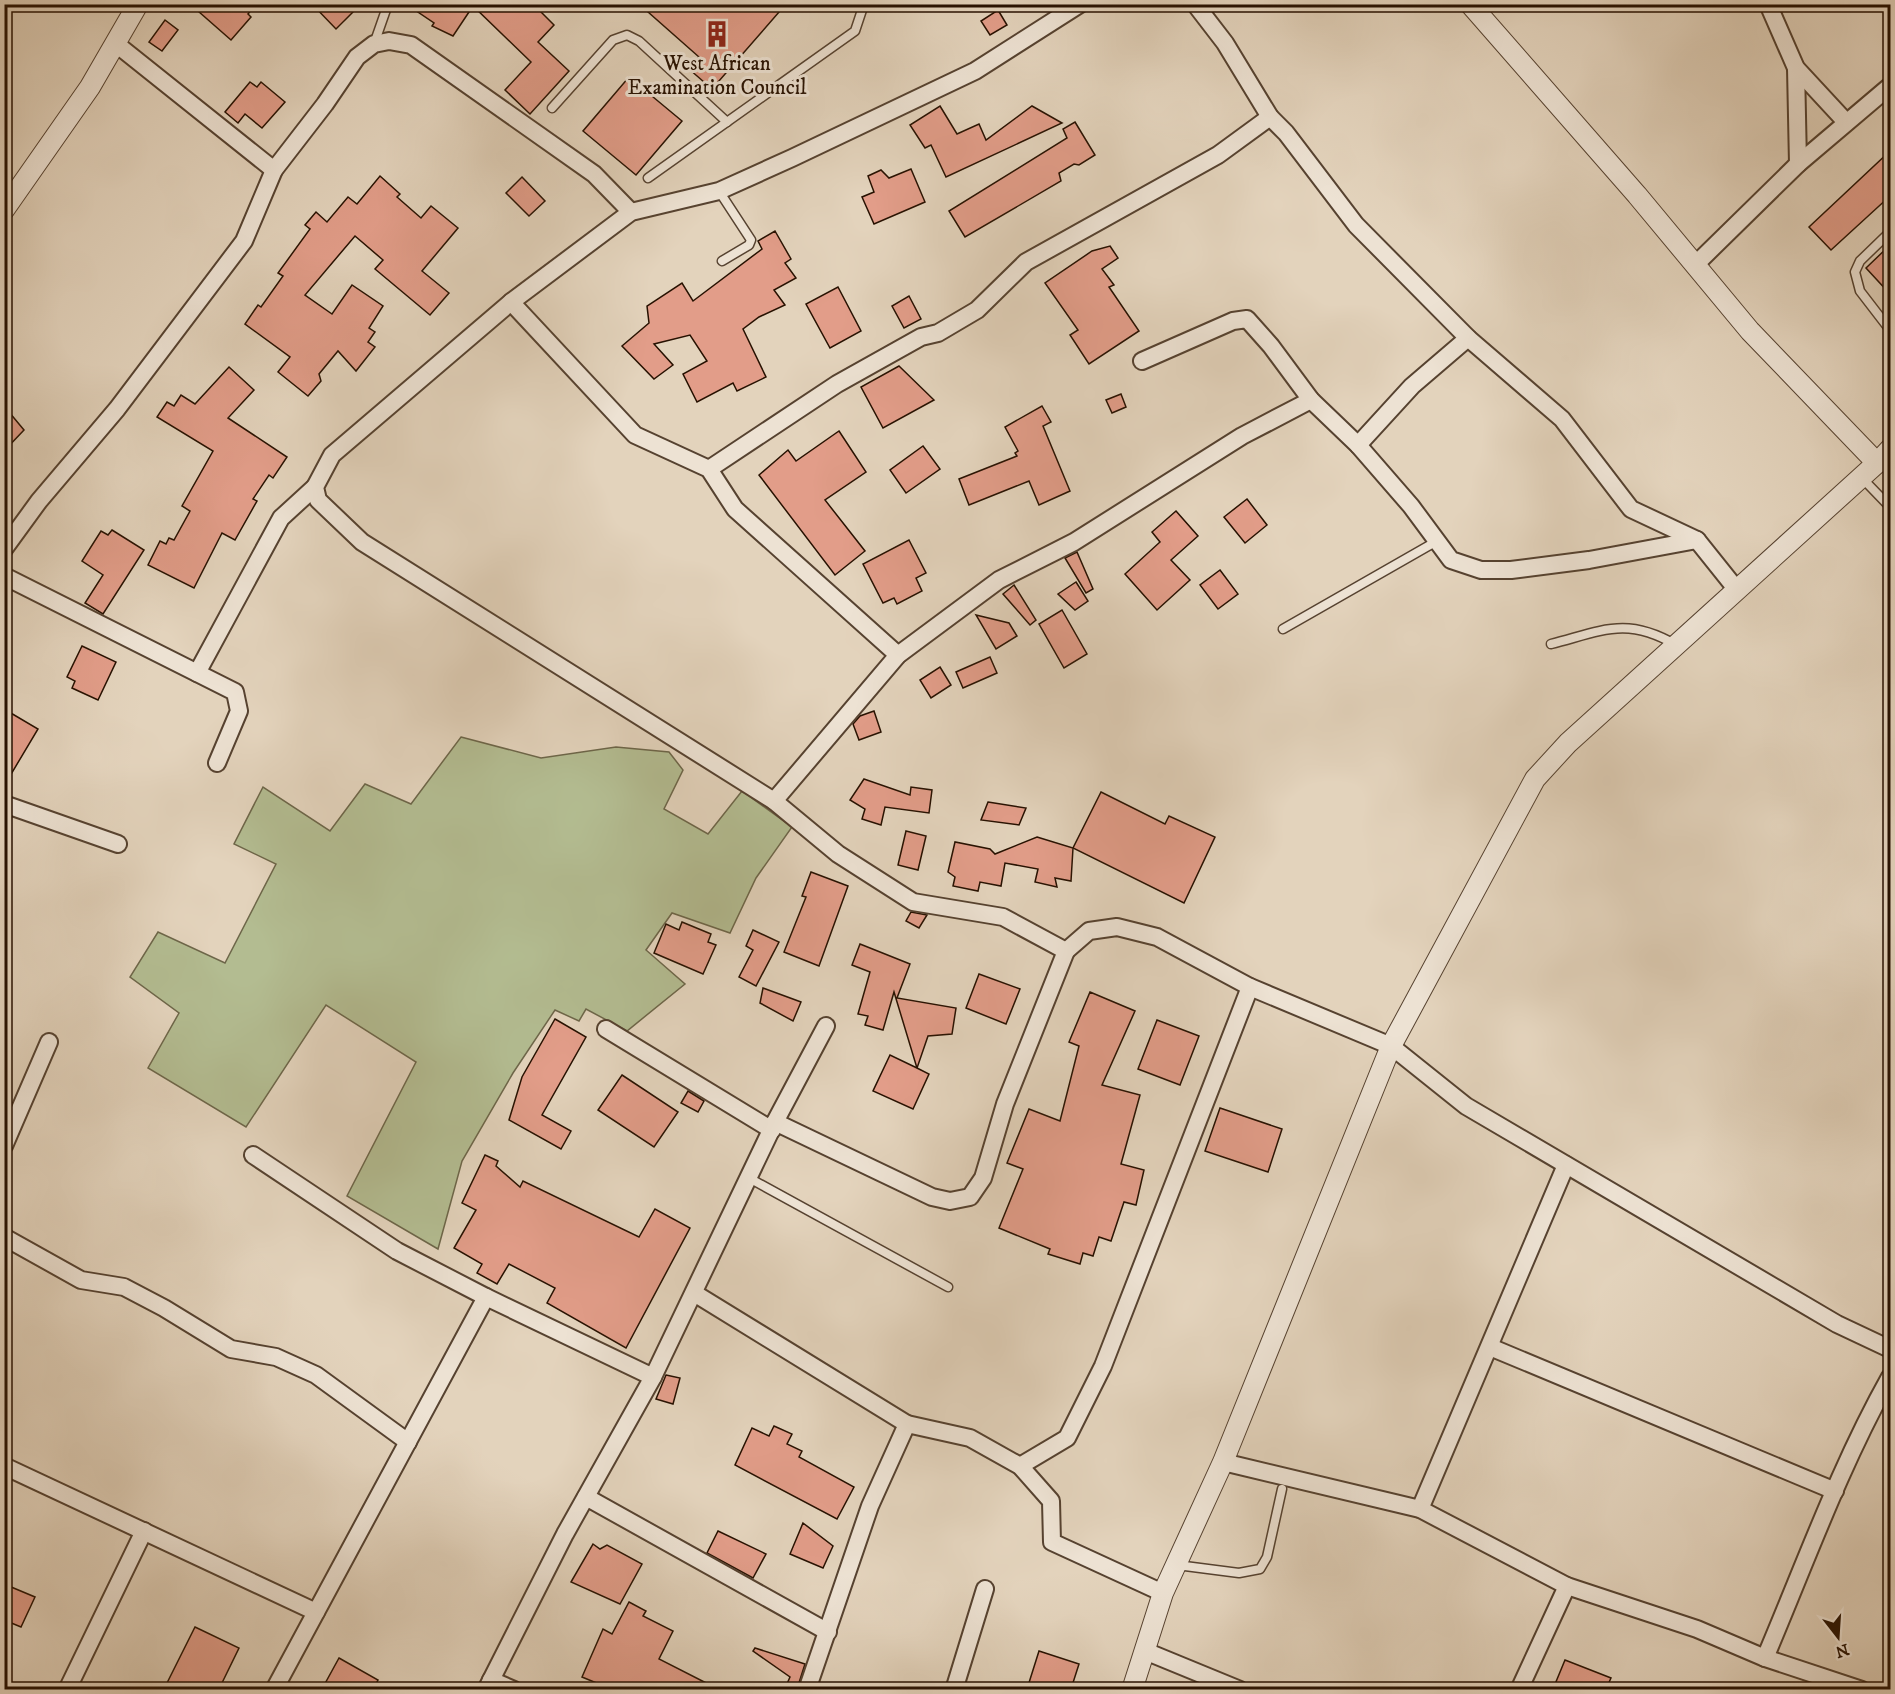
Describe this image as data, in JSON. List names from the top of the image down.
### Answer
{
  "places": {
    "building": ["West African Examination Council"]
  },
  "north": "bottom"
}
